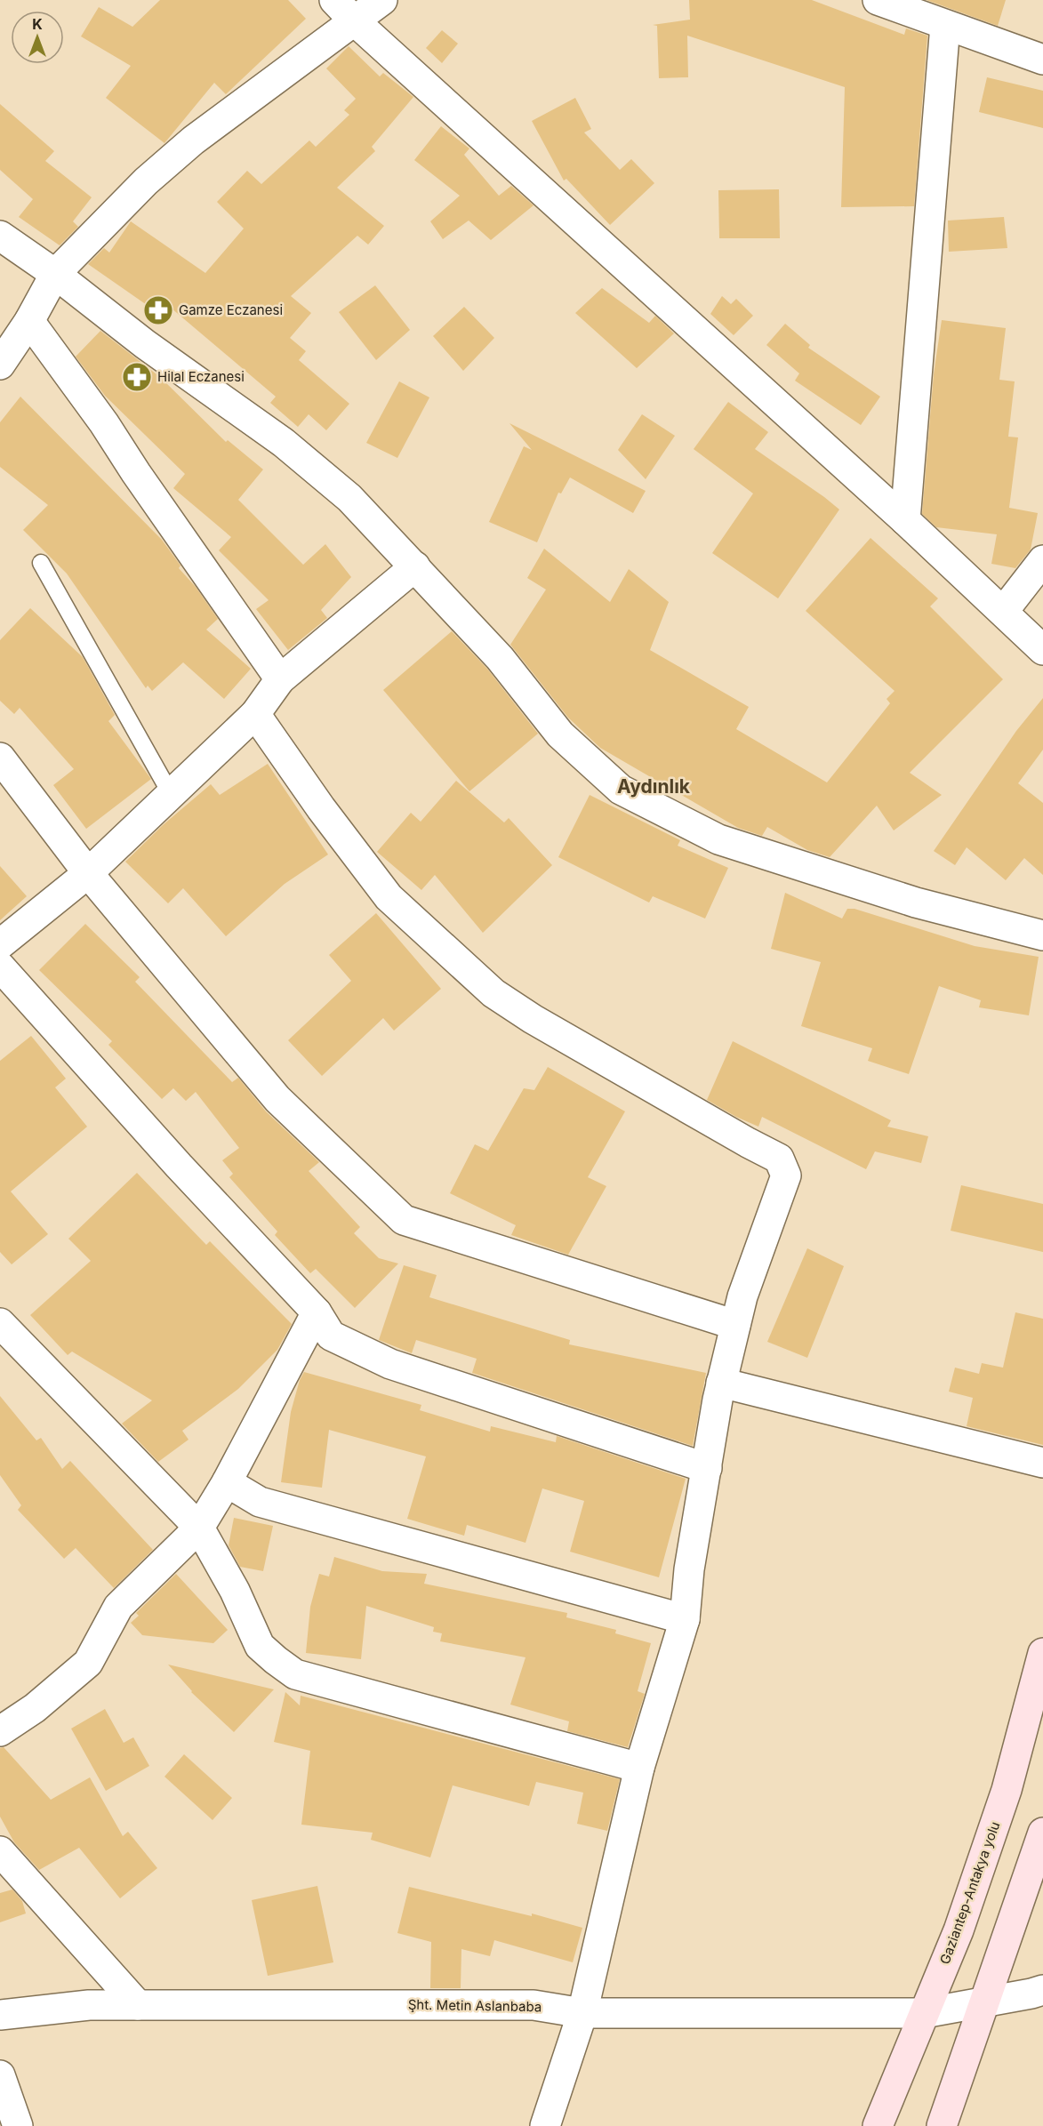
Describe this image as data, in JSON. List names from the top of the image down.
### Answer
{
  "streets": {
    "main road": ["Gaziantep-Antakya yolu"],
    "street": ["Şht. Metin Aslanbaba"]
  },
  "crossings": [
    ["Gaziantep-Antakya yolu", "Şht. Metin Aslanbaba"]
  ],
  "districts": ["Aydınlık"],
  "places": {
    "pharmacy": ["Gamze Eczanesi", "Hilal Eczanesi"]
  },
  "north": "top"
}
